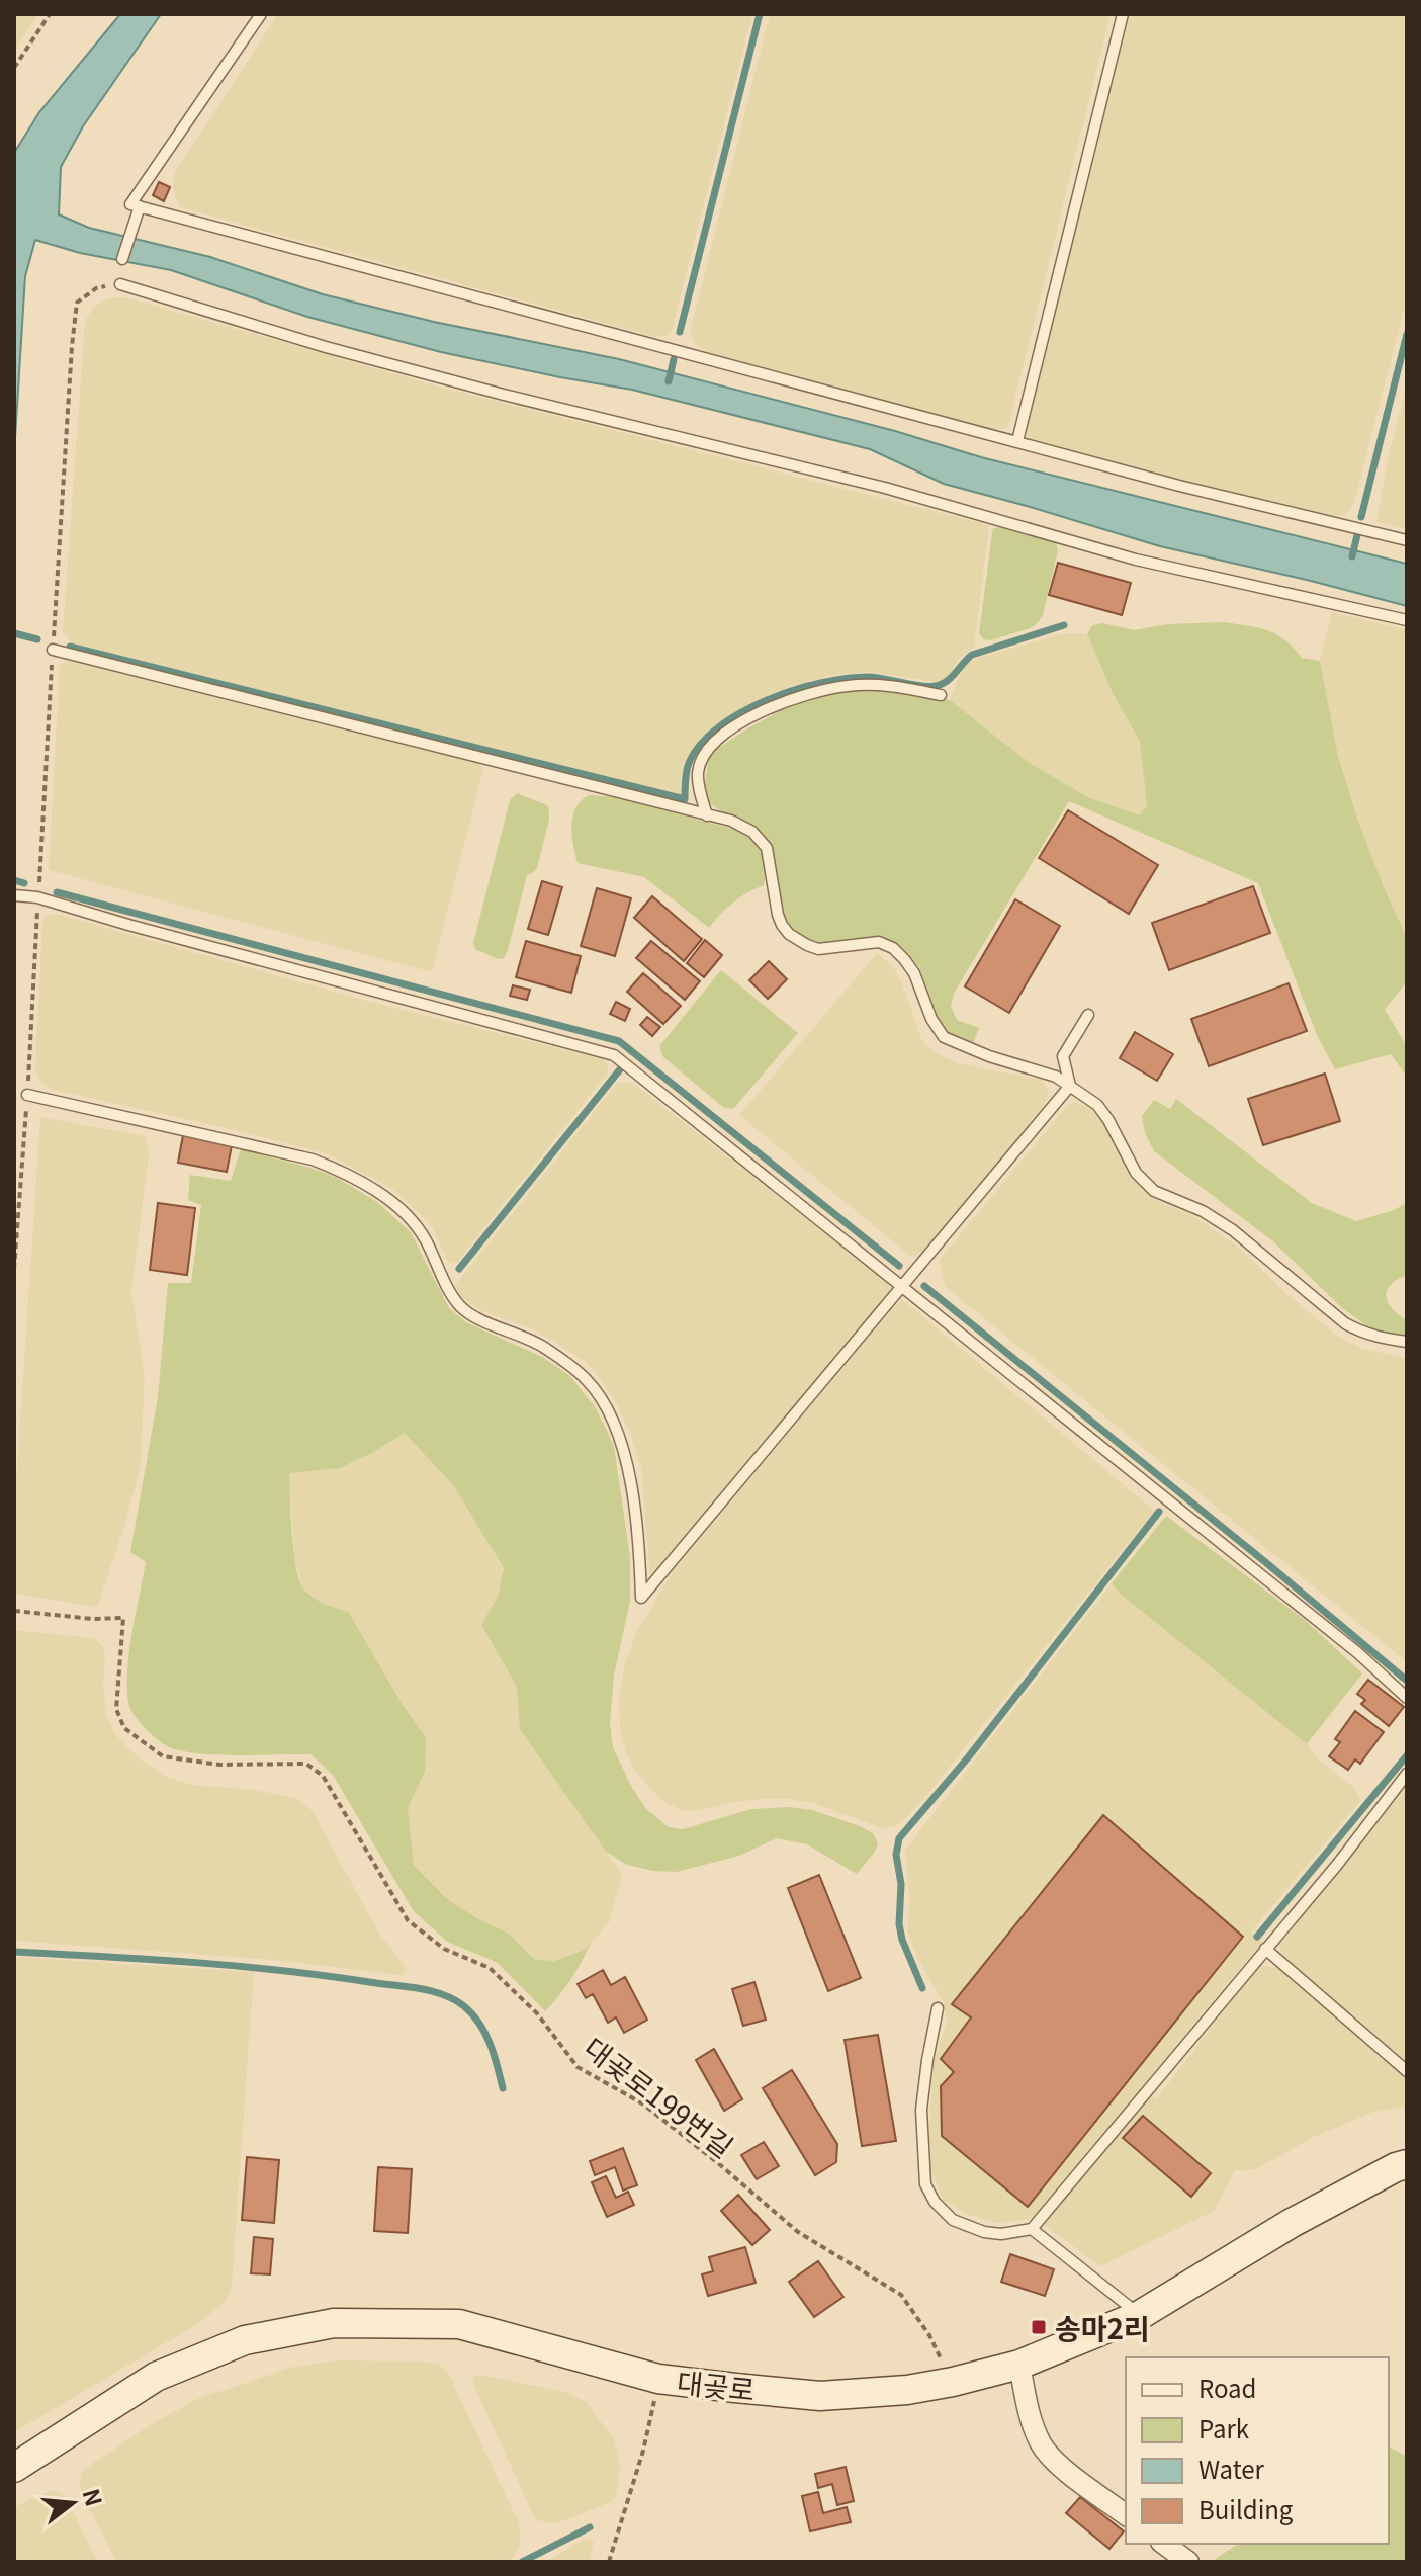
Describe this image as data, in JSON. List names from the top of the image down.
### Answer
{
  "streets": {
    "street": ["대곶로"],
    "path": ["대곶로199번길"]
  },
  "crossings": [
    ["대곶로199번길", "대곶로"]
  ],
  "places": {
    "transit": ["송마2리"]
  },
  "legend": [
    "Road",
    "Park",
    "Water",
    "Building"
  ],
  "north": "right"
}
